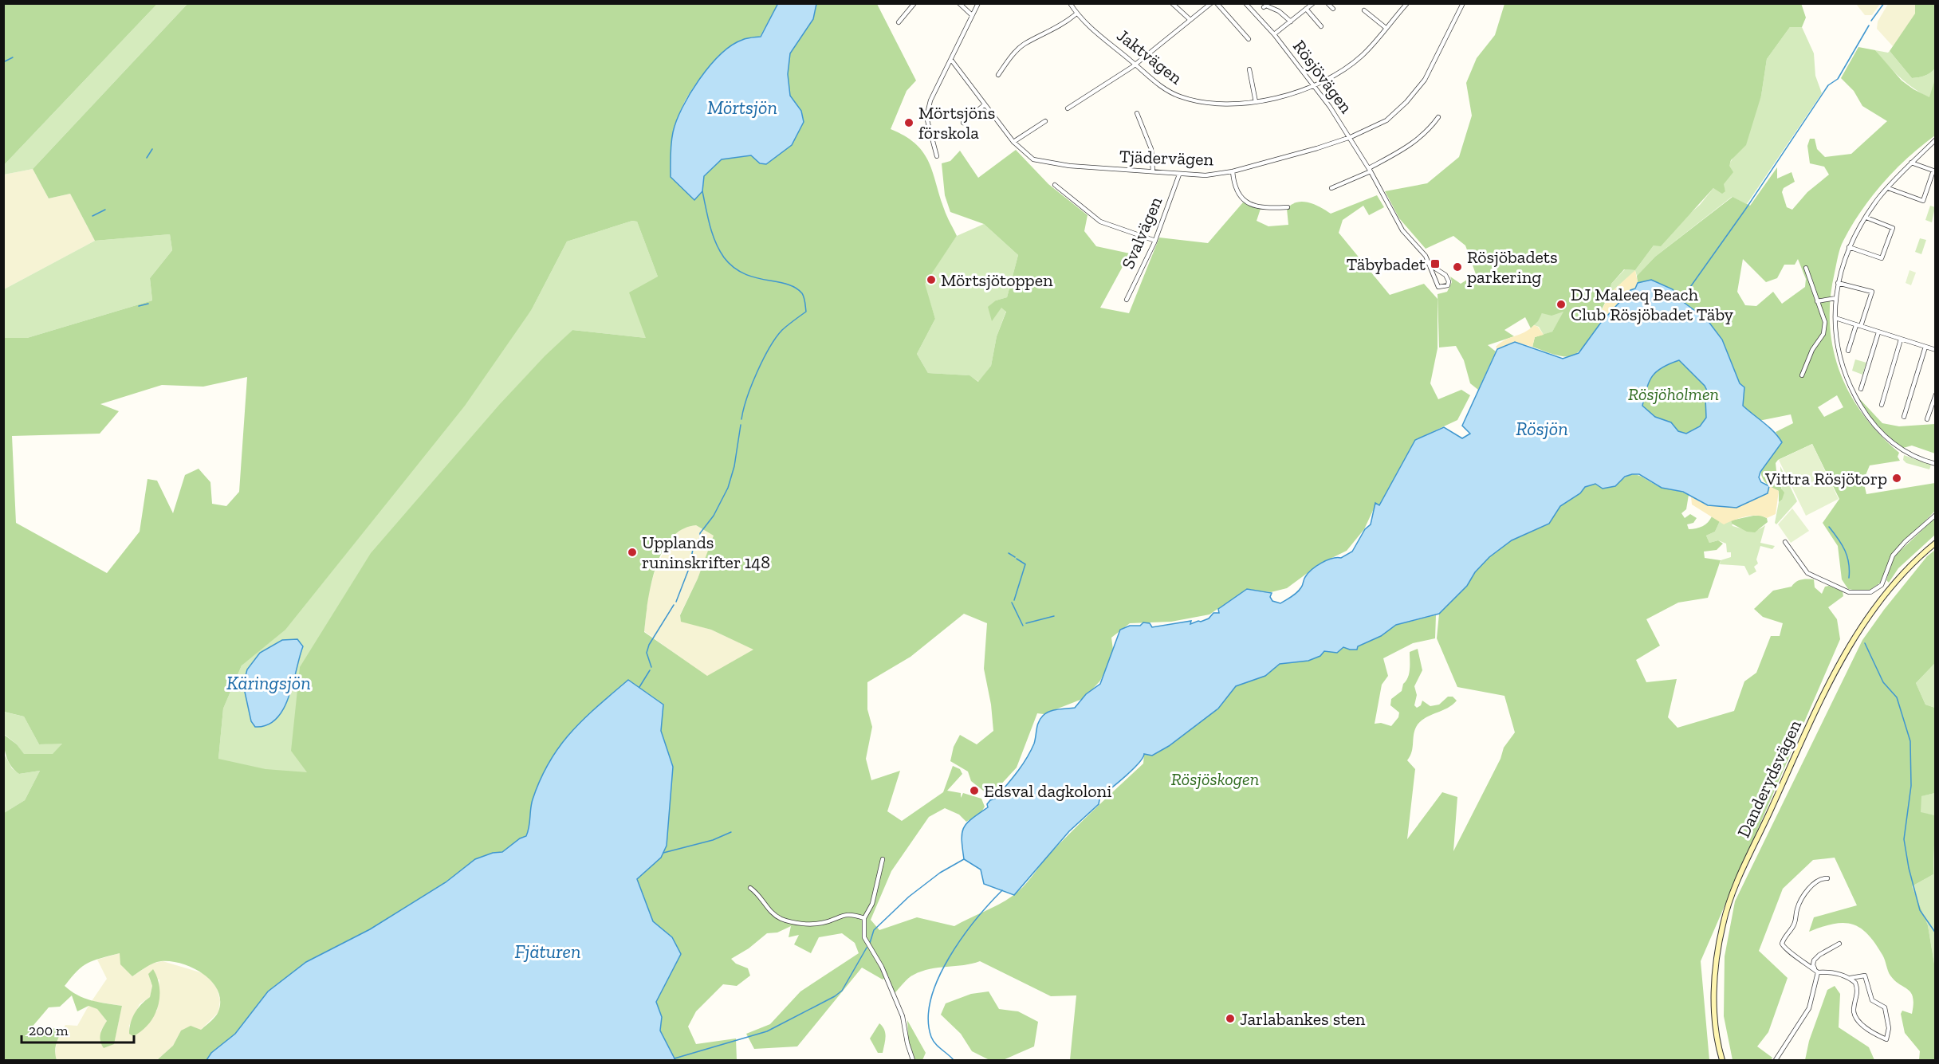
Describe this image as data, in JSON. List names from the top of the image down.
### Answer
{
  "streets": {
    "main road": ["Danderydsvägen"],
    "street": [
      "Jaktvägen",
      "Rösjövägen",
      "Tjädervägen",
      "Svalvägen"
    ]
  },
  "crossings": [
    ["Jaktvägen", "Rösjövägen"],
    ["Rösjövägen", "Tjädervägen"],
    ["Tjädervägen", "Svalvägen"]
  ],
  "water": [
    "Mörtsjön",
    "Rösjön",
    "Käringsjön",
    "Fjäturen"
  ],
  "parks": ["Rösjöholmen", "Rösjöskogen"],
  "places": {
    "other": [
      "Mörtsjöns förskola",
      "Rösjöbadets parkering",
      "Mörtsjötoppen",
      "DJ Maleeq Beach Club Rösjöbadet Täby",
      "Vittra Rösjötorp",
      "Upplands runinskrifter 148",
      "Edsval dagkoloni",
      "Jarlabankes sten"
    ],
    "transit": ["Täbybadet"]
  },
  "scale_bar": "200 m"
}
